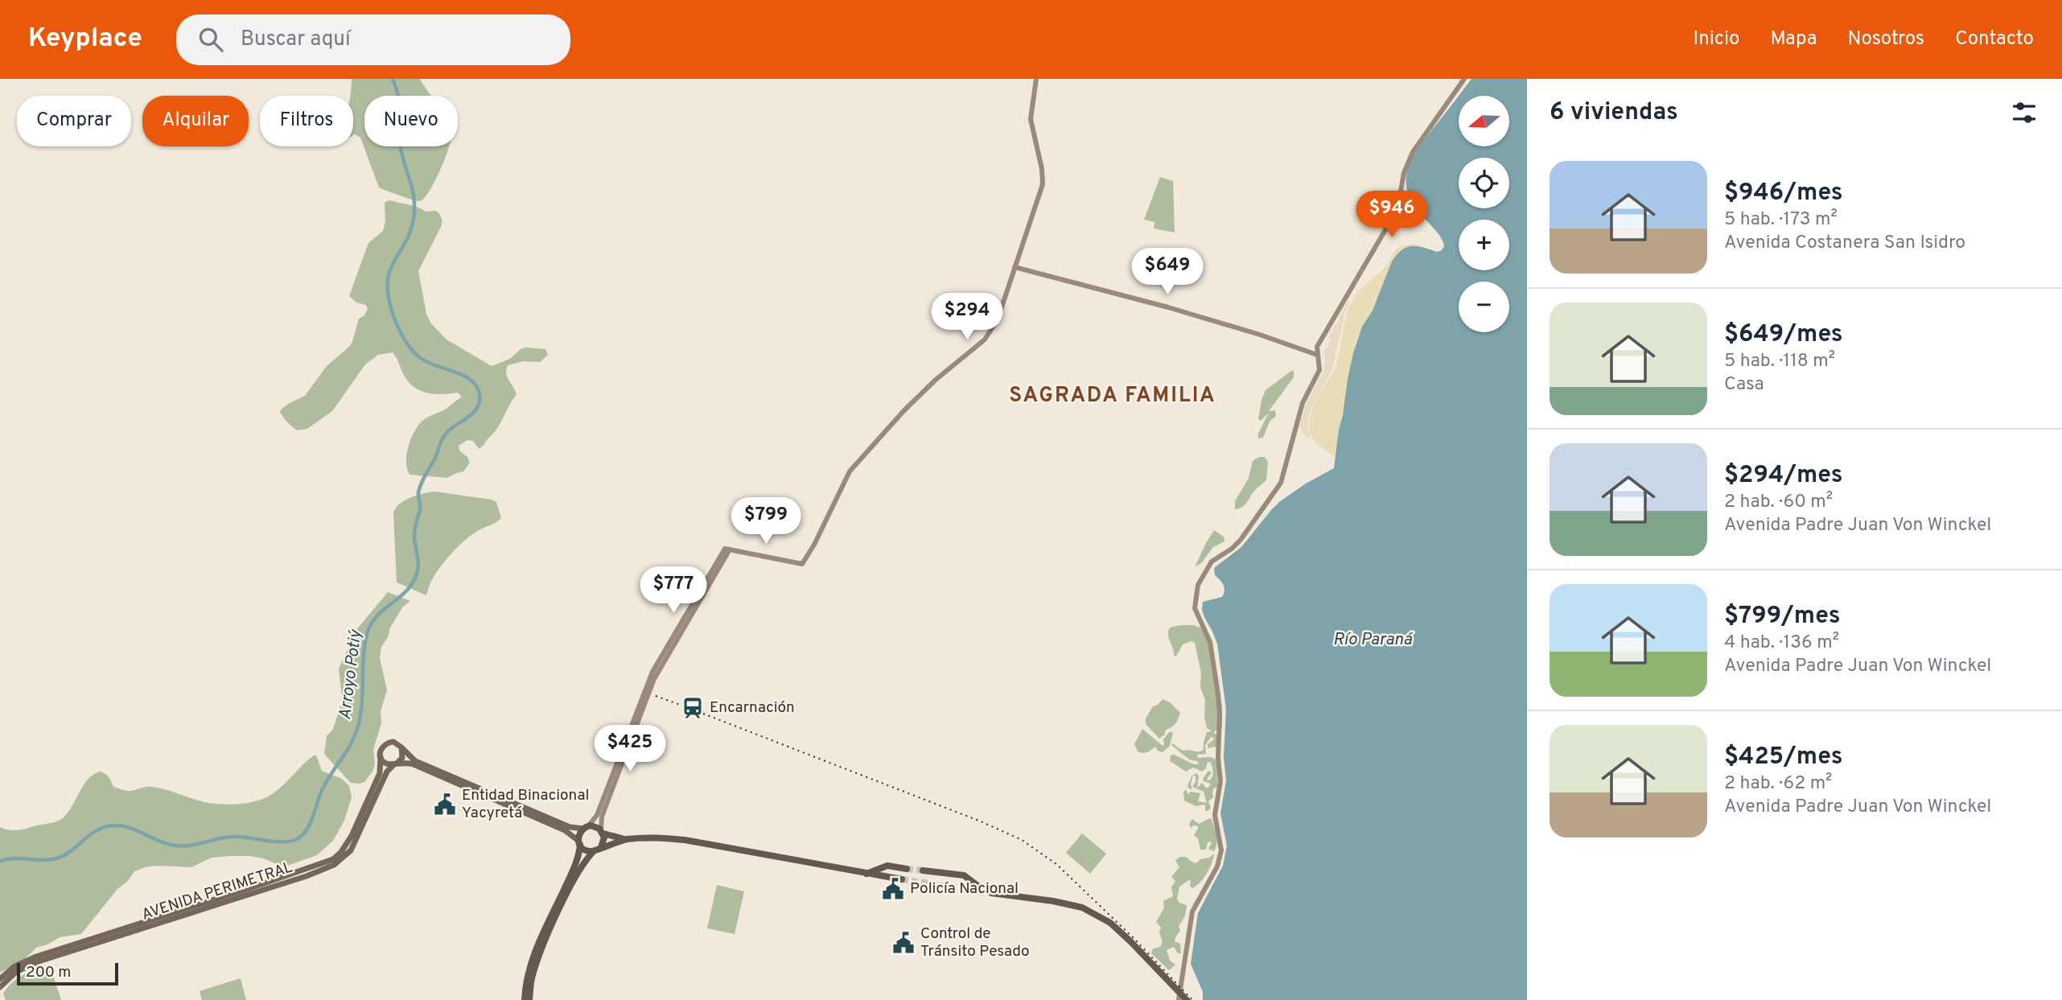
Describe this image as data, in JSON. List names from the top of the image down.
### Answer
{
  "streets": {
    "main road": ["AVENIDA PERIMETRAL"]
  },
  "districts": ["SAGRADA FAMILIA"],
  "water": ["Río Paraná", "Arroyo Poti´y"],
  "places": {
    "station": ["Encarnación"],
    "public building": ["Entidad Binacional Yacyretá", "Policía Nacional", "Control de Tránsito Pesado"]
  },
  "scale_bar": "200 m",
  "north": "left",
  "page": {
    "header": "Keyplace",
    "search": "Buscar aquí",
    "nav": [
      "Inicio",
      "Mapa",
      "Nosotros",
      "Contacto"
    ],
    "heading": "6 viviendas",
    "map_buttons": ["+", "−"],
    "chip": [
      "Comprar",
      "Alquilar",
      "Filtros",
      "Nuevo"
    ],
    "list": [
      {
        "name": "$946/mes",
        "note": "5 hab. · 173 m² · Avenida Costanera San Isidro"
      },
      {
        "name": "$649/mes",
        "note": "5 hab. · 118 m² · Casa"
      },
      {
        "name": "$294/mes",
        "note": "2 hab. · 60 m² · Avenida Padre Juan Von Winckel"
      },
      {
        "name": "$799/mes",
        "note": "4 hab. · 136 m² · Avenida Padre Juan Von Winckel"
      },
      {
        "name": "$425/mes",
        "note": "2 hab. · 62 m² · Avenida Padre Juan Von Winckel"
      }
    ],
    "price": [
      "$946",
      "$649",
      "$294",
      "$799",
      "$777",
      "$425"
    ],
    "scale": "200 m"
  }
}
